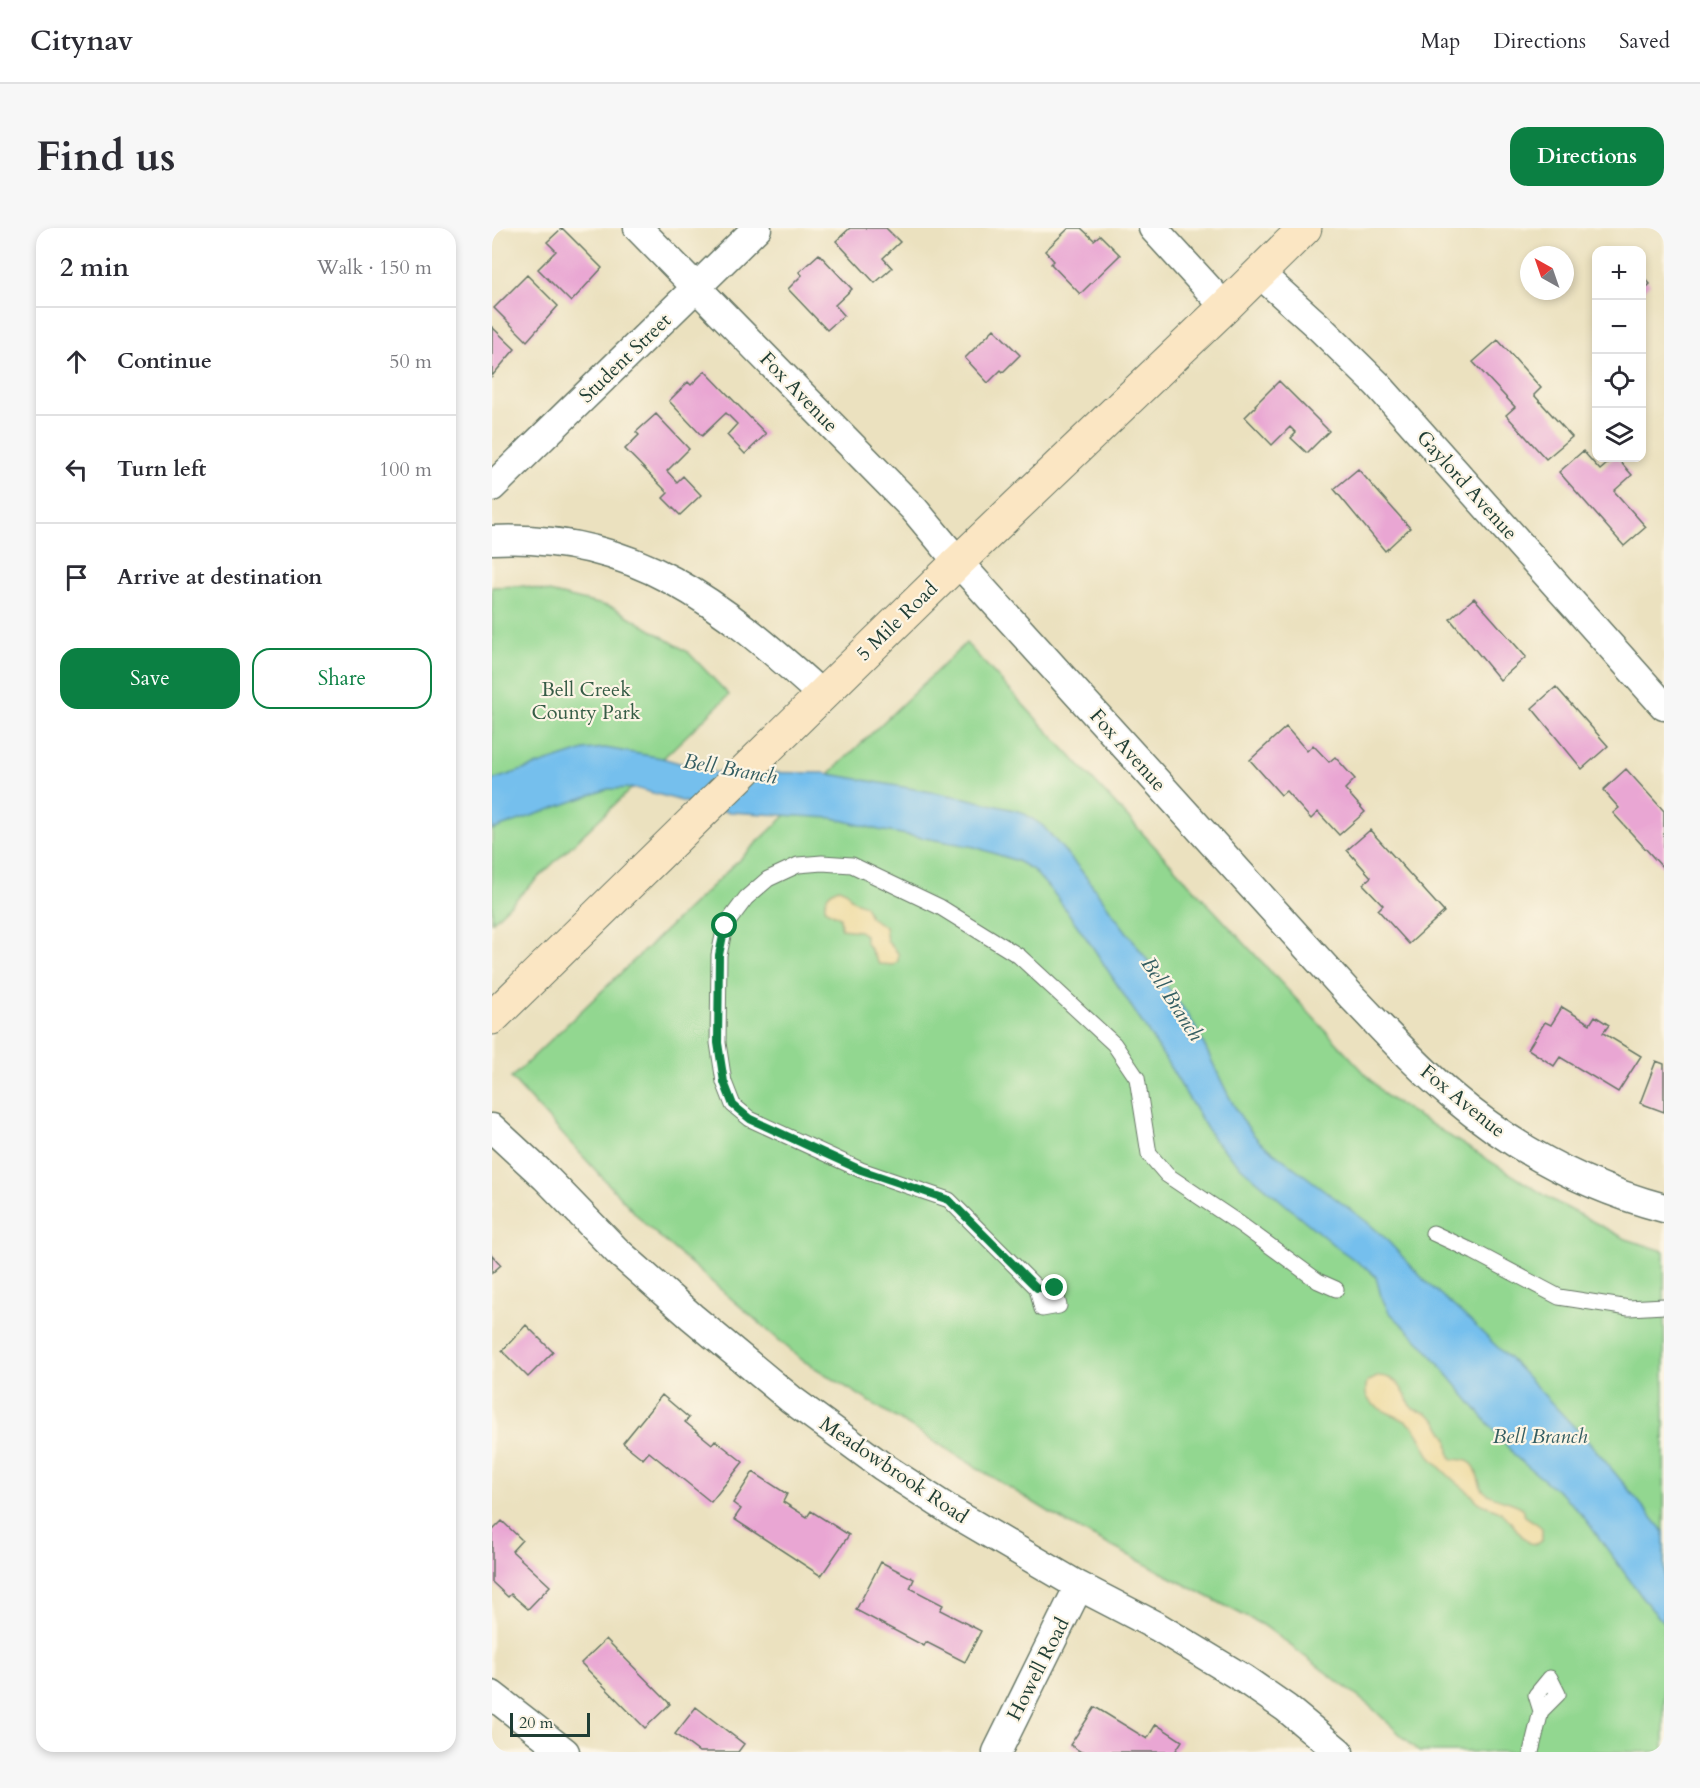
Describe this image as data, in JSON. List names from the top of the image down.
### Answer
{
  "streets": {
    "main road": ["5 Mile Road"],
    "street": [
      "Student Street",
      "Fox Avenue",
      "Gaylord Avenue",
      "Meadowbrook Road",
      "Howell Road"
    ]
  },
  "crossings": [
    ["Student Street", "Fox Avenue"],
    ["Fox Avenue", "5 Mile Road"],
    ["Gaylord Avenue", "5 Mile Road"],
    ["Meadowbrook Road", "Howell Road"]
  ],
  "water": ["Bell Branch"],
  "parks": ["Bell Creek County Park"],
  "scale_bar": "20 m",
  "north": "top left",
  "page": {
    "header": "Citynav",
    "nav": ["Map", "Directions", "Saved"],
    "buttons": [
      "Directions",
      ["Save", "Share"]
    ],
    "title": "Find us",
    "heading": ["2 min", "Walk · 150 m"],
    "map_buttons": ["+", "−"],
    "list": [
      ["Continue", "50 m"],
      ["Turn left", "100 m"],
      "Arrive at destination"
    ],
    "scale": "20 m"
  }
}
